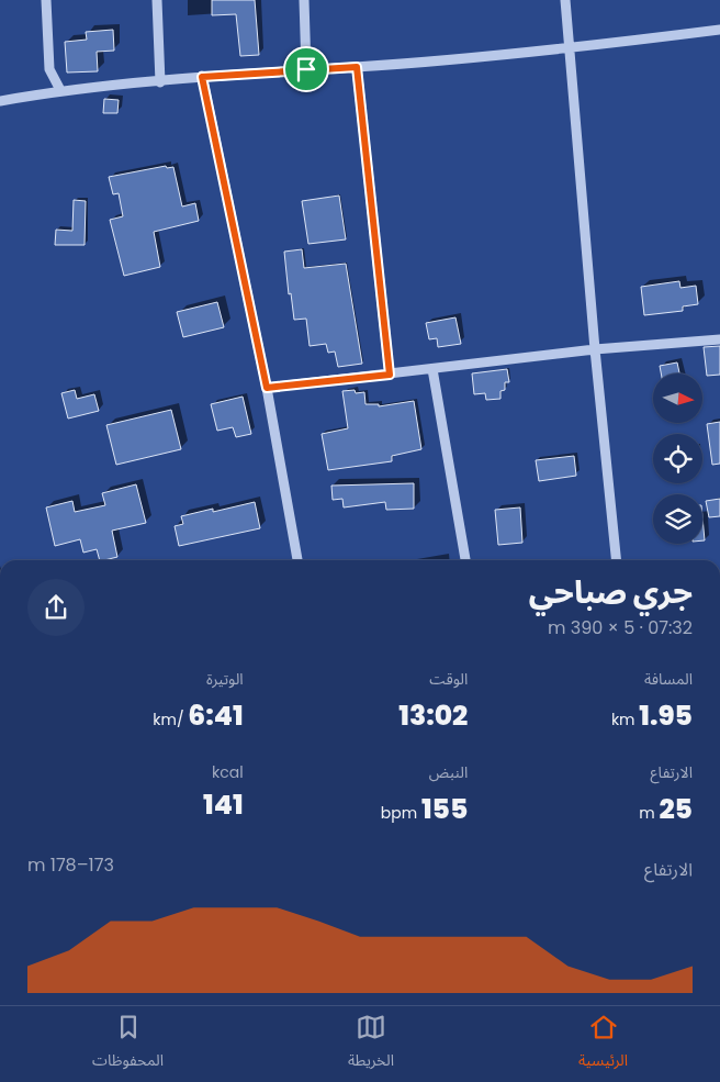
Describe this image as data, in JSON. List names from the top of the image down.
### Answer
{
  "north": "right",
  "page": {
    "heading": ["جري صباحي", "07:32 · 5 × 390 m"],
    "stats": [
      ["المسافة", "1.95 km"],
      ["الوقت", "13:02"],
      ["الوتيرة", "6:41 /km"],
      ["الارتفاع", "25 m"],
      ["النبض", "155 bpm"],
      ["kcal", "141"]
    ],
    "chart": ["الارتفاع", "173–178 m"],
    "tabs": ["الرئيسية", "الخريطة", "المحفوظات"]
  }
}
